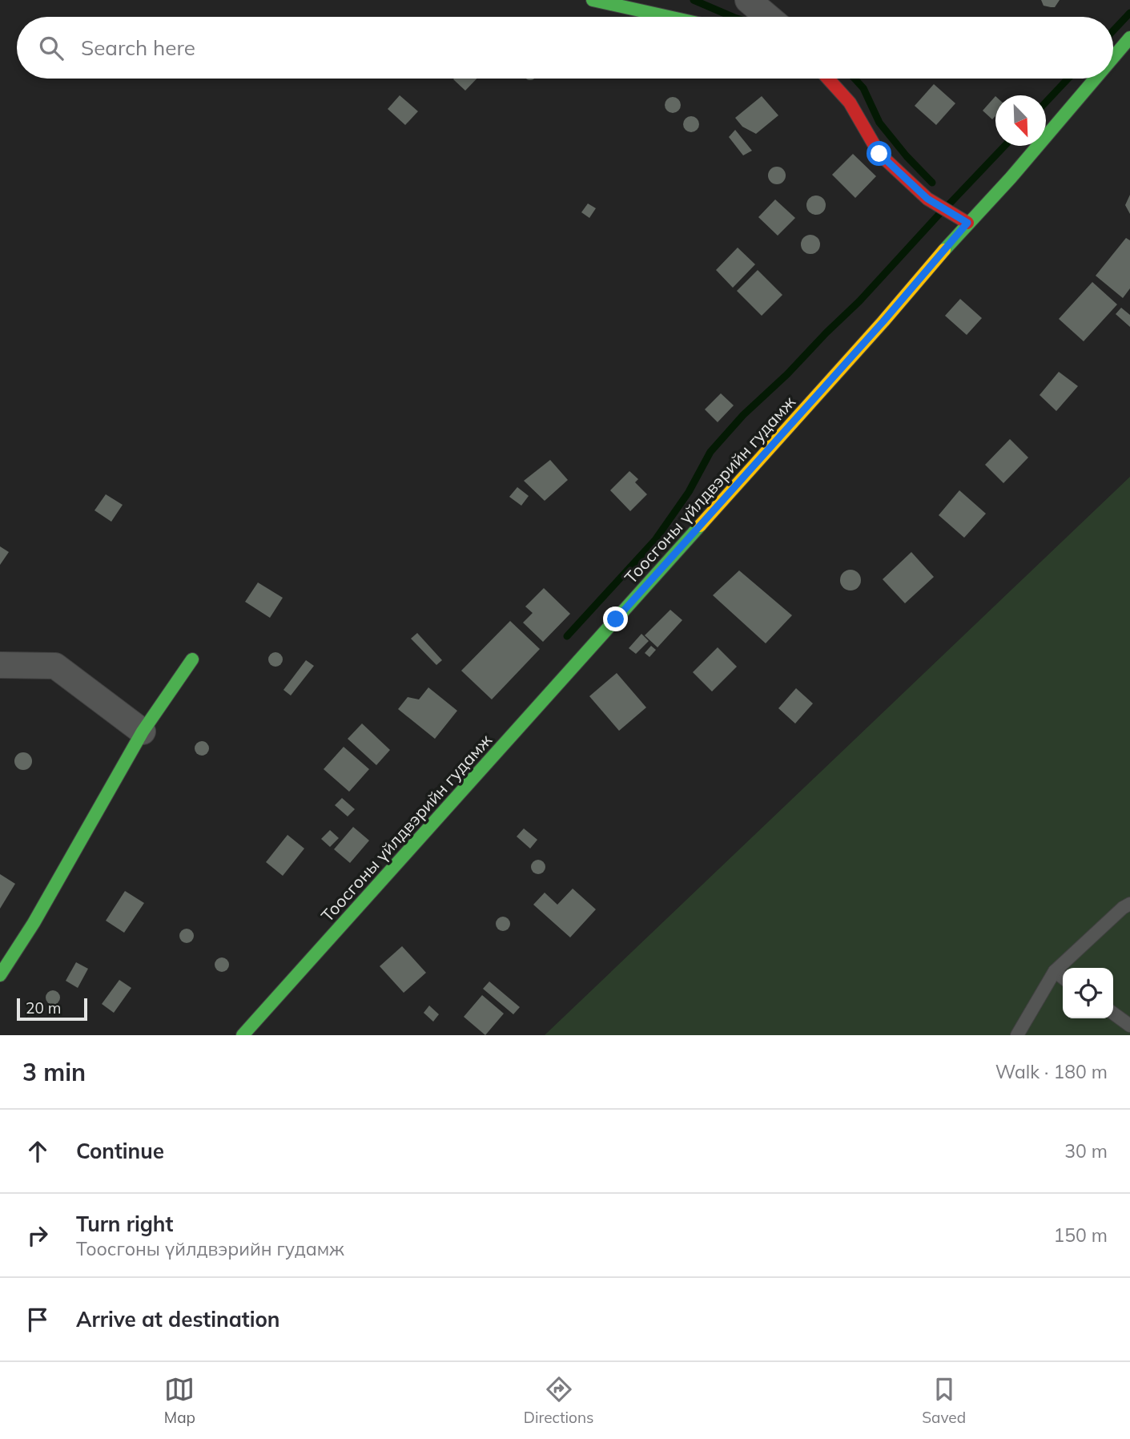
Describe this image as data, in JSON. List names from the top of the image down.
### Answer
{
  "streets": {
    "main road": ["Тоосгоны үйлдвэрийн гудамж"]
  },
  "scale_bar": "20 m",
  "north": "bottom right",
  "page": {
    "search": "Search here",
    "scale": "20 m",
    "heading": ["3 min", "Walk · 180 m"],
    "list": [
      ["Continue", "30 m"],
      ["Turn right", "Тоосгоны үйлдвэрийн гудамж", "150 m"],
      "Arrive at destination"
    ],
    "nav": ["Map", "Directions", "Saved"]
  }
}
